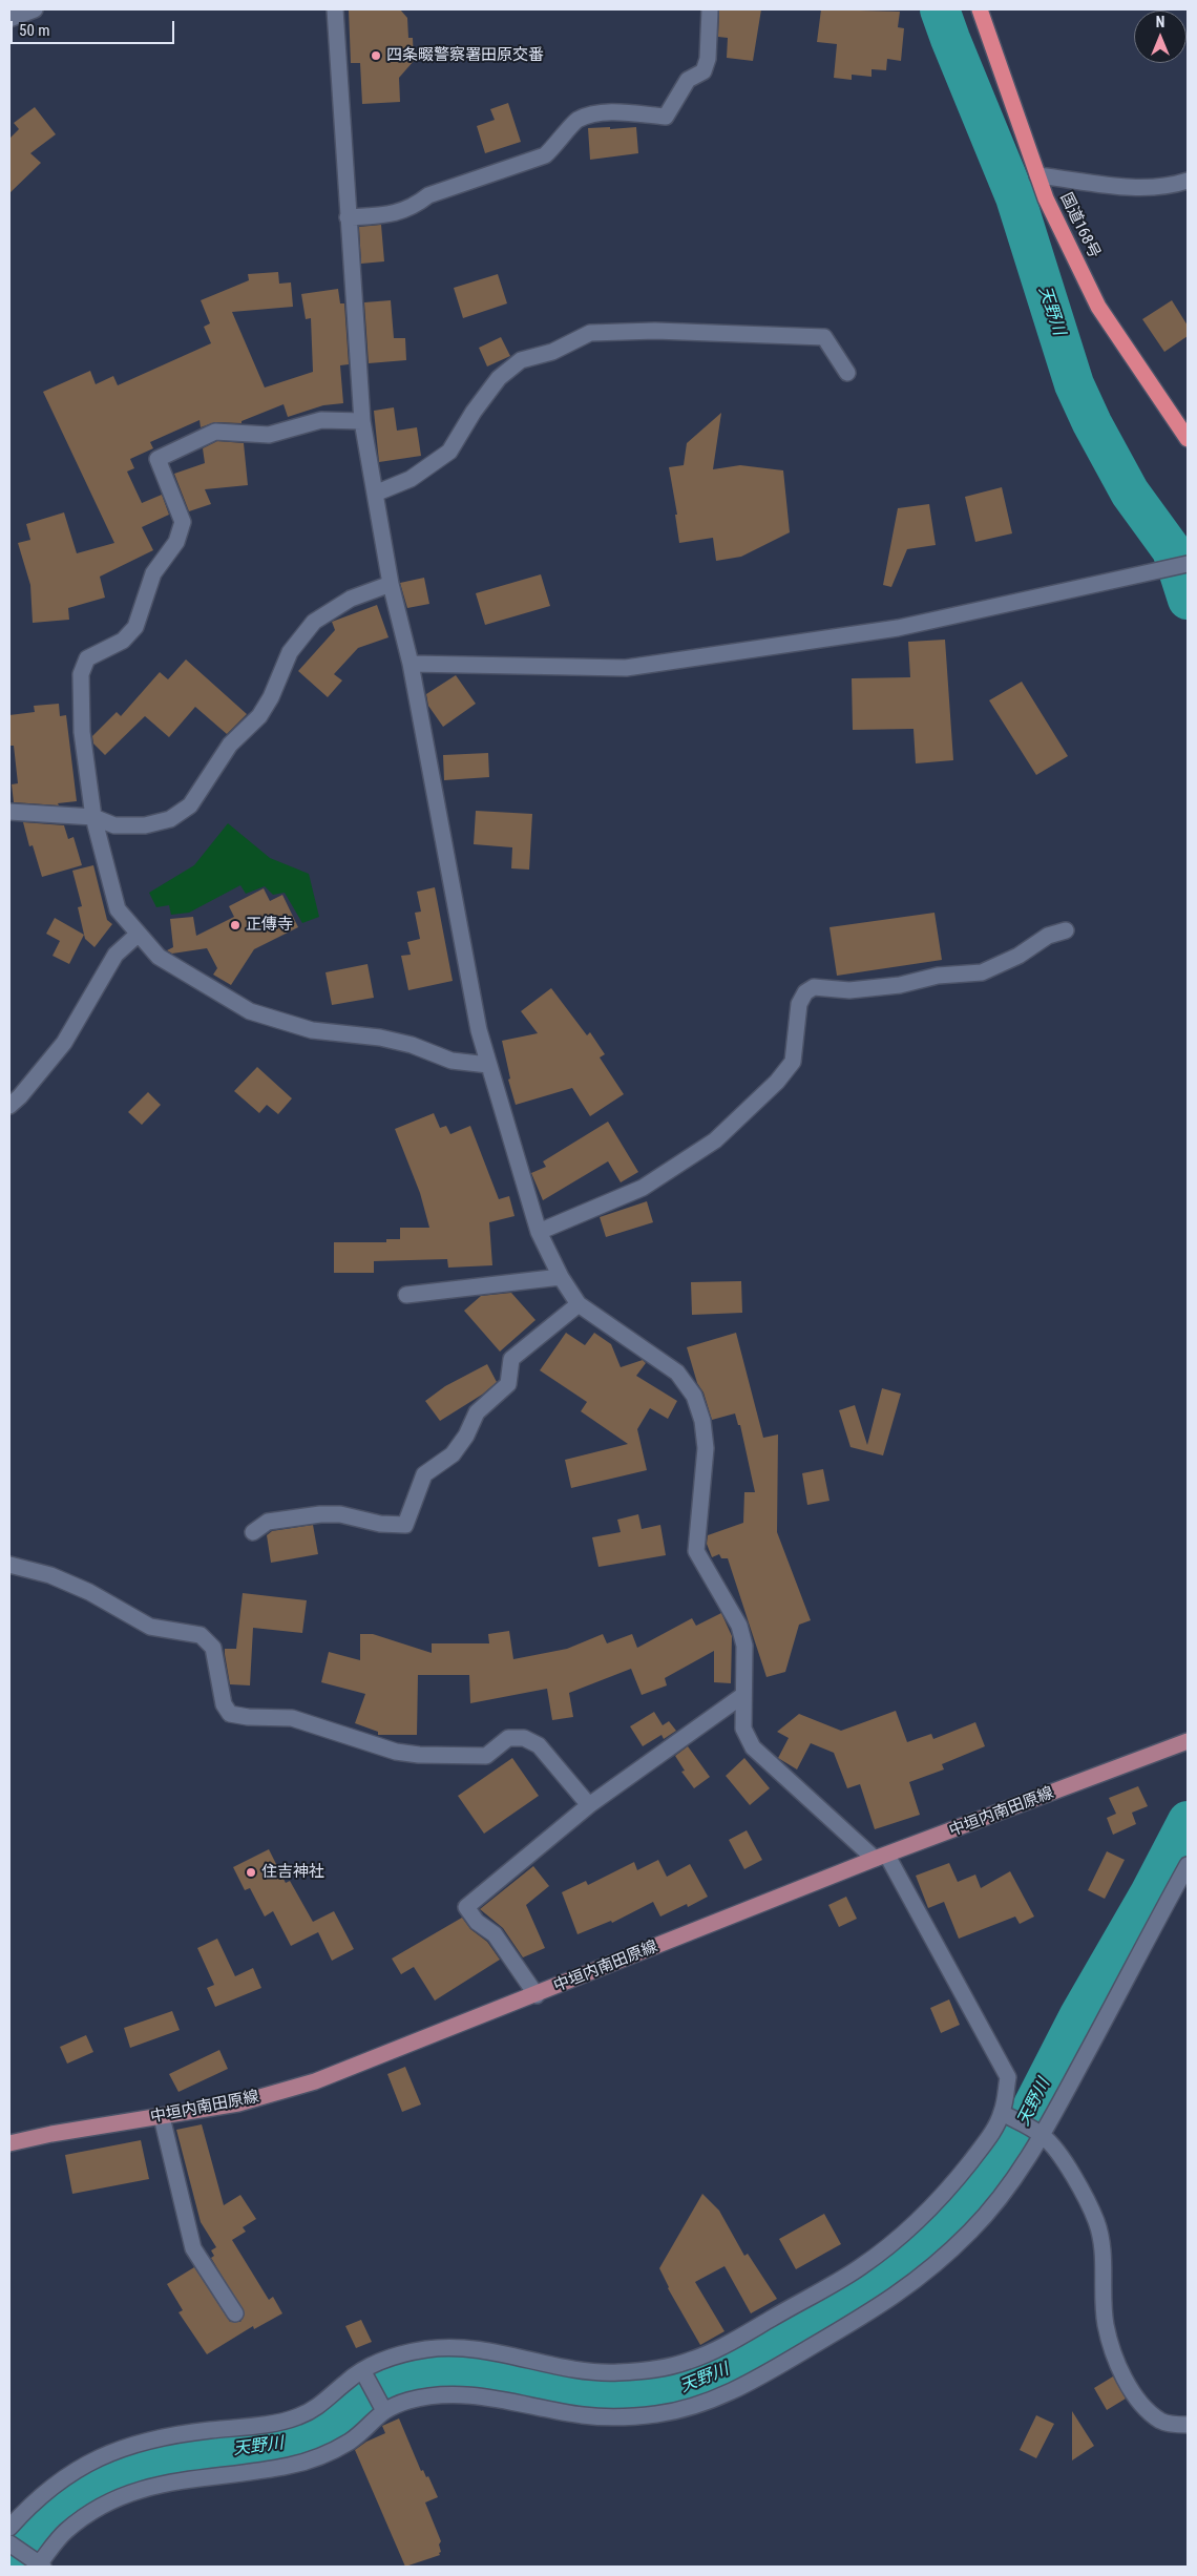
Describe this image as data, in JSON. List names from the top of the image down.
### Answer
{
  "streets": {
    "highway": ["国道168号"],
    "main road": ["中垣内南田原線"]
  },
  "water": ["天野川"],
  "places": ["四条畷警察署田原交番", "正傳寺", "住吉神社"],
  "scale_bar": "50 m",
  "north": "top"
}
